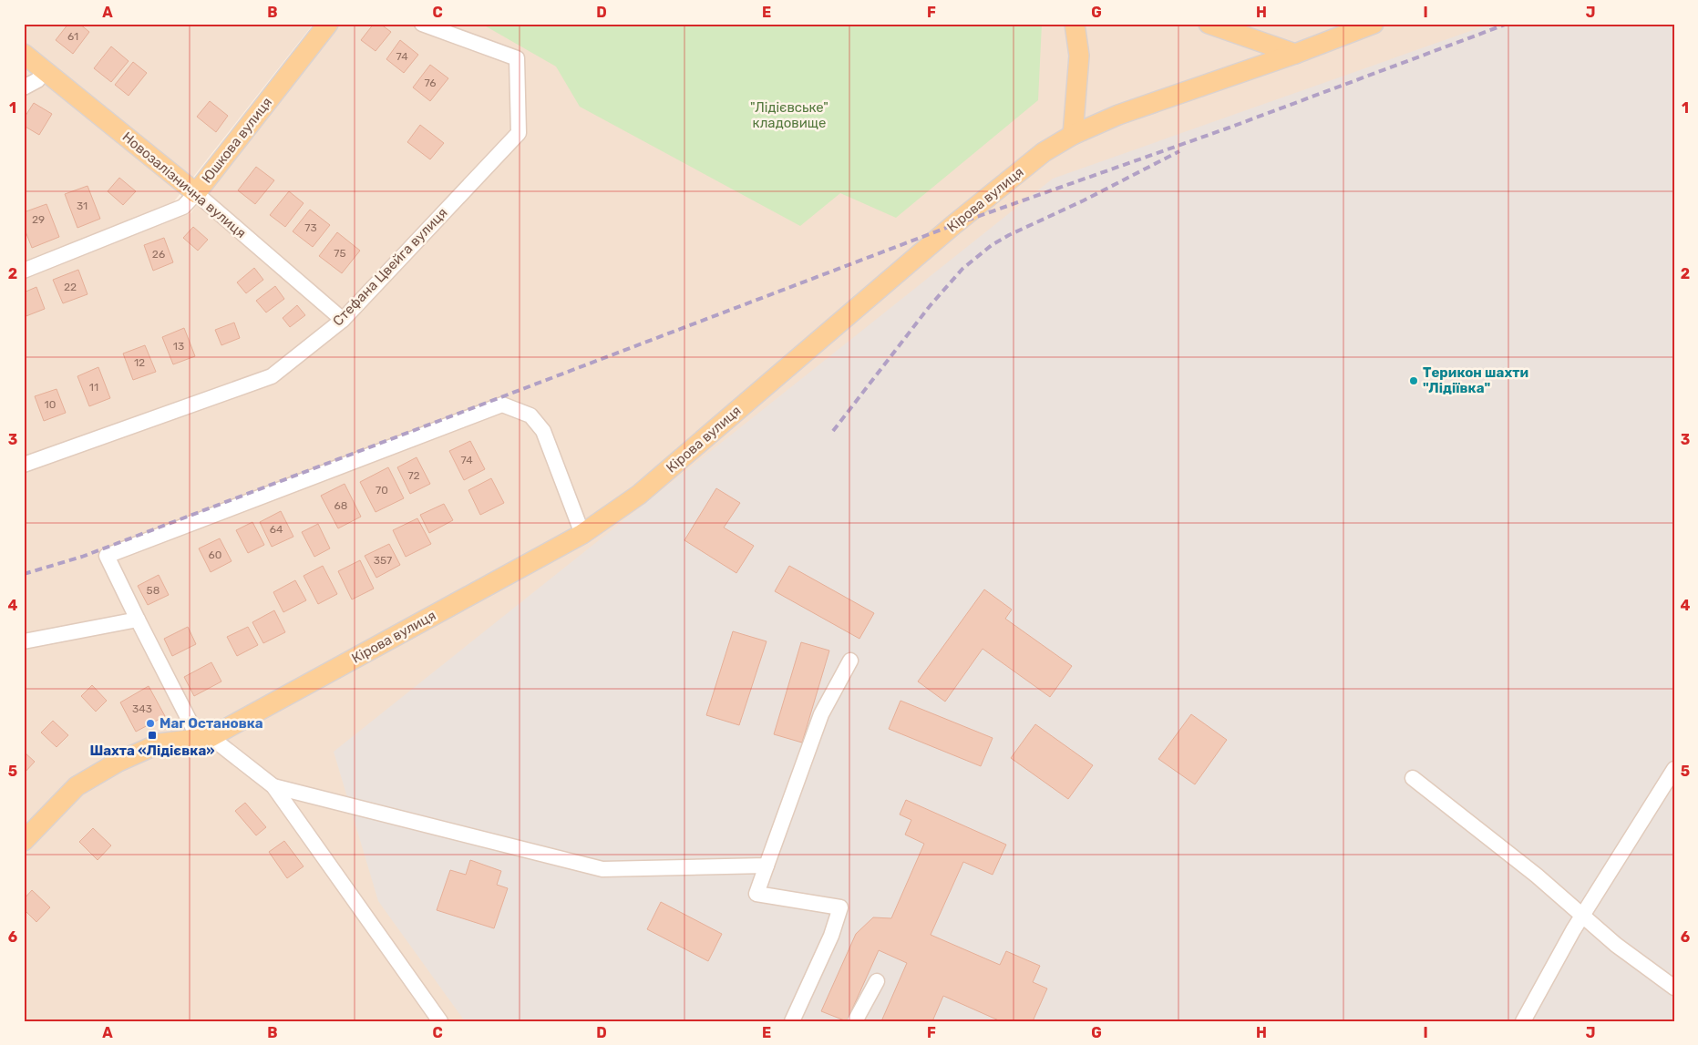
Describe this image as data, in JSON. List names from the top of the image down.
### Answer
{
  "streets": {
    "main road": ["Юшкова вулиця", "Новозалізнична вулиця", "Кірова вулиця"],
    "street": ["Стефана Цвейга вулиця"]
  },
  "crossings": [
    ["Юшкова вулиця", "Новозалізнична вулиця"],
    ["Новозалізнична вулиця", "Стефана Цвейга вулиця"]
  ],
  "parks": ["\"Лідієвське\" кладовище"],
  "places": {
    "other": ["Терикон шахти \"Лідіївка\"", "Маг Остановка"],
    "transit": ["Шахта «Лідієвка»"]
  },
  "house_numbers": [
    "61",
    "74",
    "76",
    "31",
    "29",
    "73",
    "75",
    "26",
    "22",
    "13",
    "12",
    "11",
    "10",
    "74",
    "72",
    "70",
    "68",
    "64",
    "60",
    "357",
    "58",
    "343"
  ],
  "grid": {
    "columns": [
      "A",
      "B",
      "C",
      "D",
      "E",
      "F",
      "G",
      "H",
      "I",
      "J"
    ],
    "rows": [
      "1",
      "2",
      "3",
      "4",
      "5",
      "6"
    ]
  }
}
